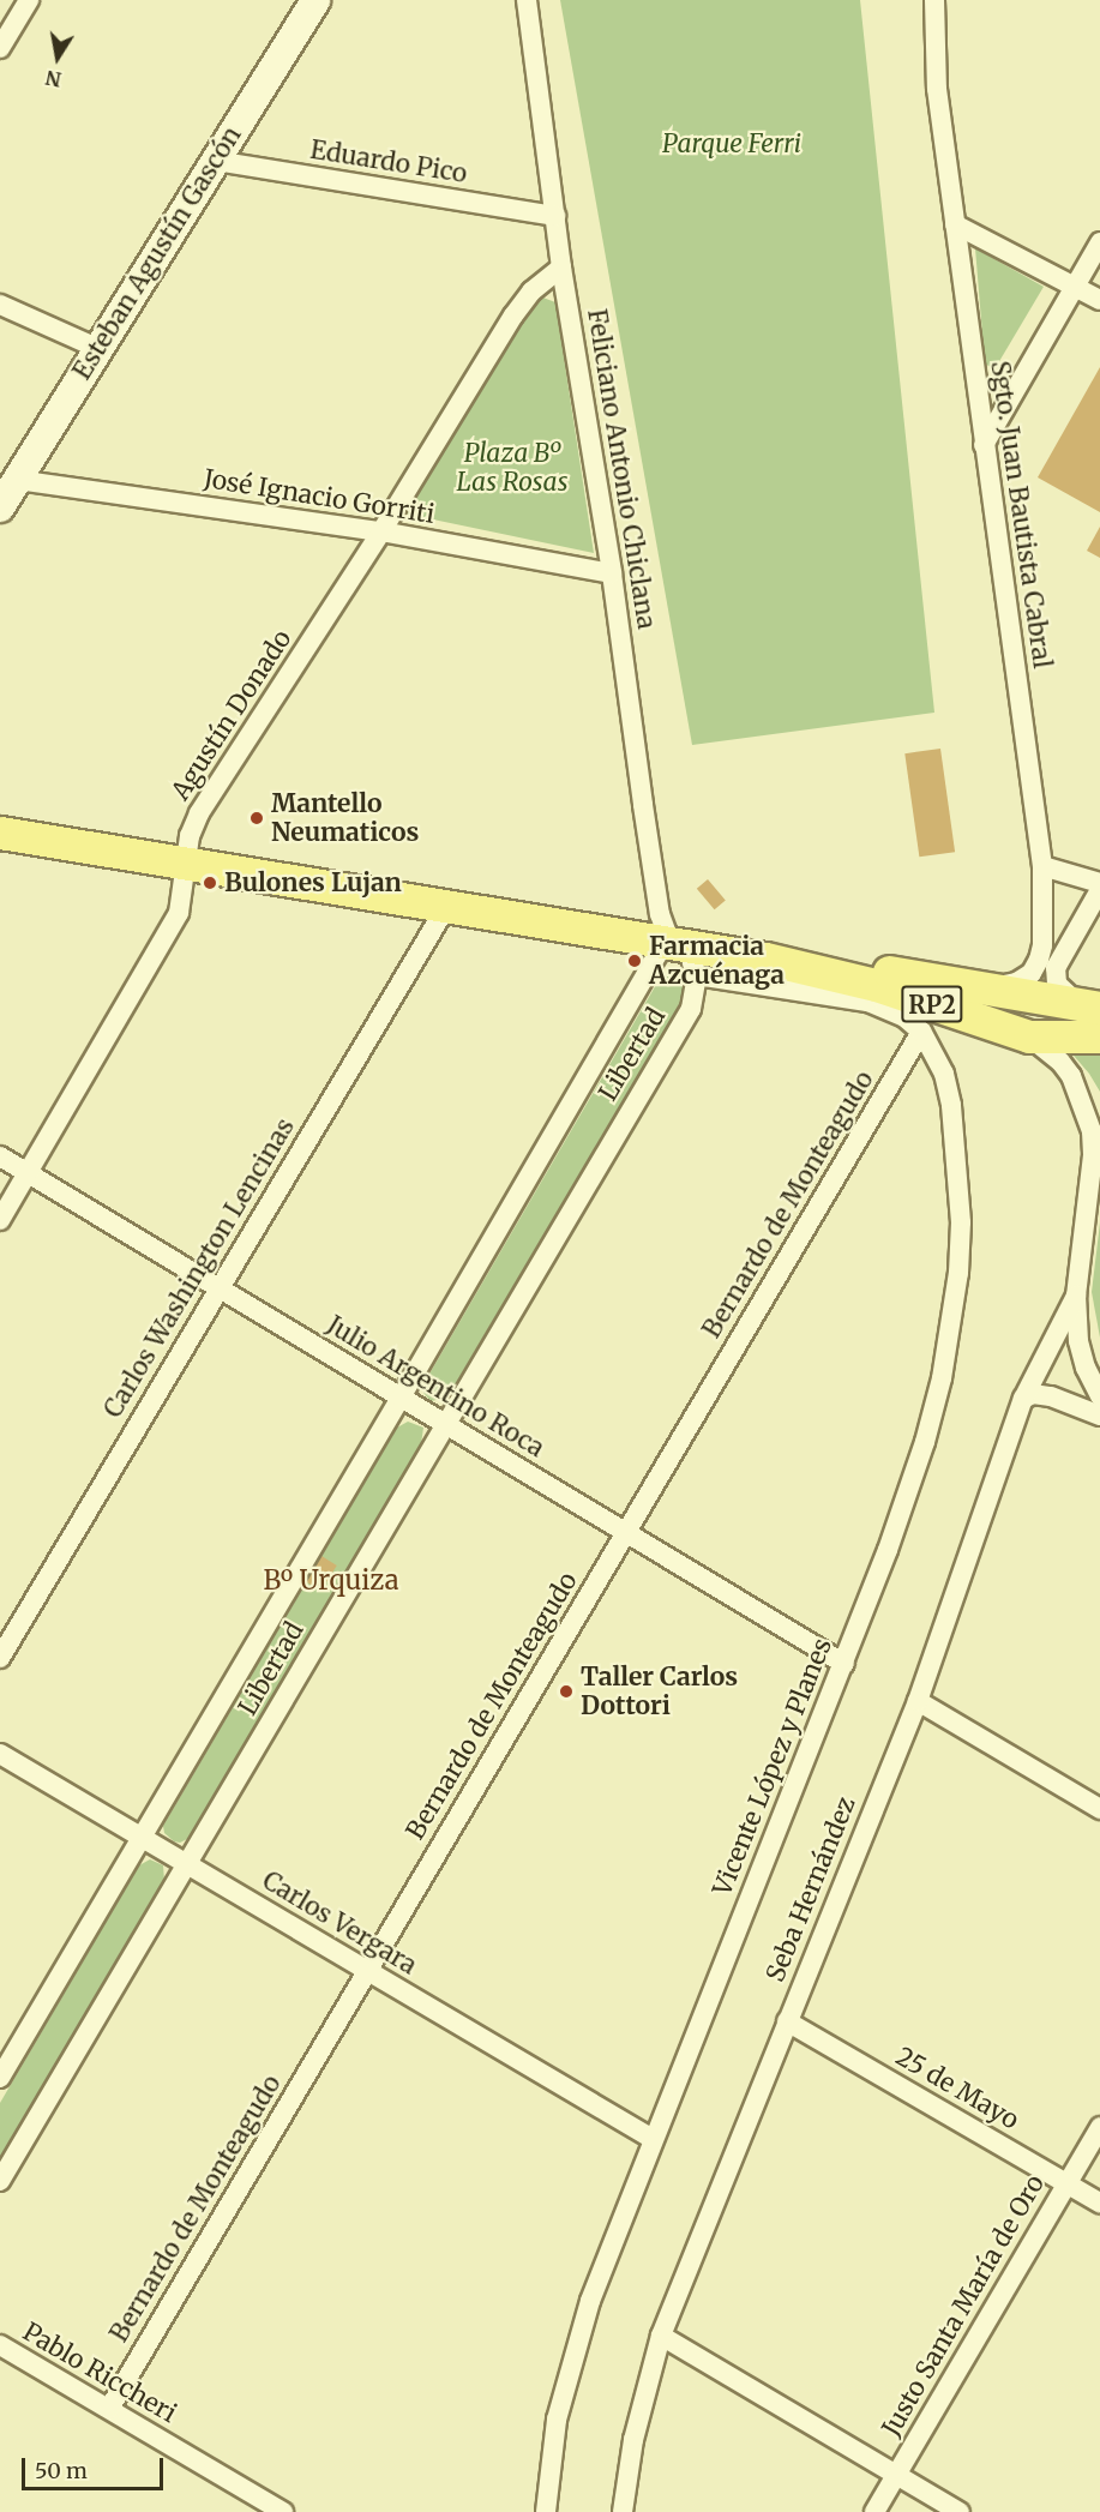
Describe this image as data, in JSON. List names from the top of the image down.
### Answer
{
  "streets": {
    "main road": ["RP2"],
    "street": [
      "Eduardo Pico",
      "Esteban Agustín Gascón",
      "Feliciano Antonio Chiclana",
      "José Ignacio Gorriti",
      "Sgto. Juan Bautista Cabral",
      "Agustín Donado",
      "Libertad",
      "Bernardo de Monteagudo",
      "Carlos Washington Lencinas",
      "Julio Argentino Roca",
      "Vicente López y Planes",
      "Seba Hernández",
      "Carlos Vergara",
      "25 de Mayo",
      "Justo Santa María de Oro",
      "Pablo Riccheri"
    ]
  },
  "crossings": [
    ["Eduardo Pico", "Esteban Agustín Gascón"],
    ["Eduardo Pico", "Feliciano Antonio Chiclana"],
    ["Esteban Agustín Gascón", "José Ignacio Gorriti"],
    ["Feliciano Antonio Chiclana", "José Ignacio Gorriti"],
    ["Feliciano Antonio Chiclana", "Agustín Donado"],
    ["Feliciano Antonio Chiclana", "RP2"],
    ["Feliciano Antonio Chiclana", "Libertad"],
    ["José Ignacio Gorriti", "Agustín Donado"],
    ["Sgto. Juan Bautista Cabral", "RP2"],
    ["Agustín Donado", "RP2"],
    ["Agustín Donado", "Julio Argentino Roca"],
    ["RP2", "Libertad"],
    ["RP2", "Carlos Washington Lencinas"],
    ["RP2", "Seba Hernández"],
    ["Libertad", "Julio Argentino Roca"],
    ["Libertad", "Carlos Vergara"],
    ["Bernardo de Monteagudo", "Julio Argentino Roca"],
    ["Bernardo de Monteagudo", "Vicente López y Planes"],
    ["Bernardo de Monteagudo", "Carlos Vergara"],
    ["Bernardo de Monteagudo", "Pablo Riccheri"],
    ["Carlos Washington Lencinas", "Julio Argentino Roca"],
    ["Julio Argentino Roca", "Vicente López y Planes"],
    ["Vicente López y Planes", "Carlos Vergara"],
    ["Seba Hernández", "25 de Mayo"],
    ["25 de Mayo", "Justo Santa María de Oro"]
  ],
  "districts": ["Bº Urquiza"],
  "parks": ["Parque Ferri", "Plaza Bº Las Rosas"],
  "places": [
    "Mantello Neumaticos",
    "Bulones Lujan",
    "Farmacia Azcuénaga",
    "Taller Carlos Dottori"
  ],
  "scale_bar": "50 m",
  "north": "bottom"
}
